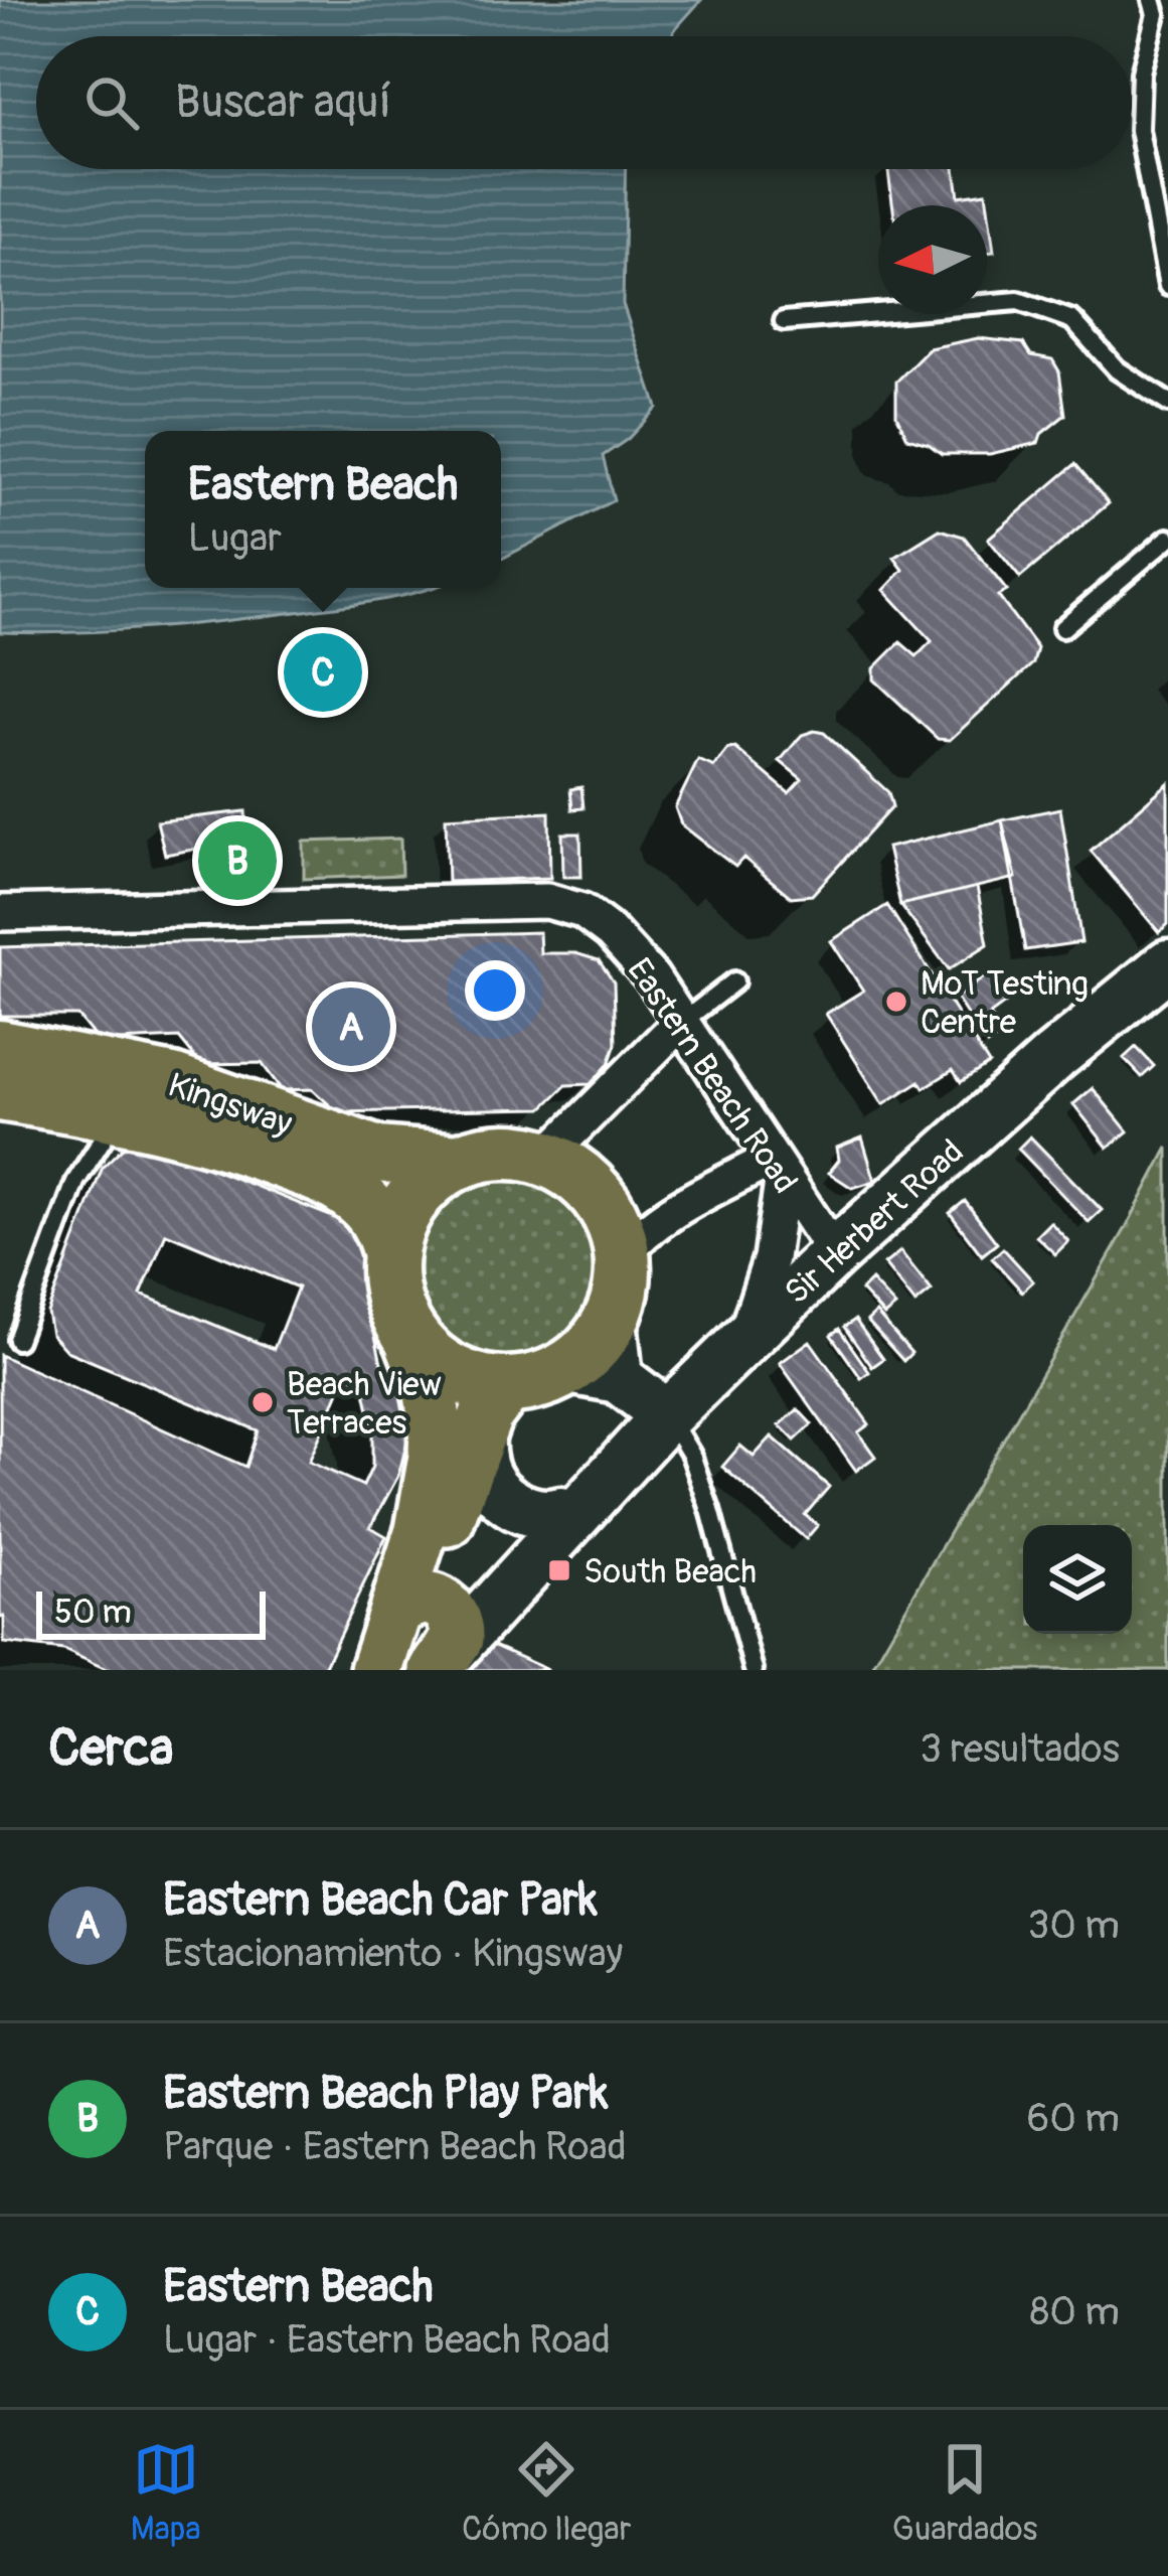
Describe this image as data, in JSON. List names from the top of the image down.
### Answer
{
  "streets": {
    "highway": ["Kingsway"],
    "main road": ["Sir Herbert Road"],
    "street": ["Eastern Beach Road"]
  },
  "crossings": [
    ["Eastern Beach Road", "Sir Herbert Road"]
  ],
  "places": {
    "other": ["MoT Testing Centre", "Beach View Terraces"],
    "transit": ["South Beach"]
  },
  "scale_bar": "50 m",
  "north": "left",
  "page": {
    "search": "Buscar aquí",
    "popup": ["Eastern Beach", "Lugar"],
    "pins": ["C", "B", "A"],
    "scale": "50 m",
    "heading": ["Cerca", "3 resultados"],
    "list": [
      {
        "mark": "A",
        "name": "Eastern Beach Car Park",
        "note": "Estacionamiento · Kingsway",
        "value": "30 m"
      },
      {
        "mark": "B",
        "name": "Eastern Beach Play Park",
        "note": "Parque · Eastern Beach Road",
        "value": "60 m"
      },
      {
        "mark": "C",
        "name": "Eastern Beach",
        "note": "Lugar · Eastern Beach Road",
        "value": "80 m"
      }
    ],
    "nav": ["Mapa", "Cómo llegar", "Guardados"]
  }
}
